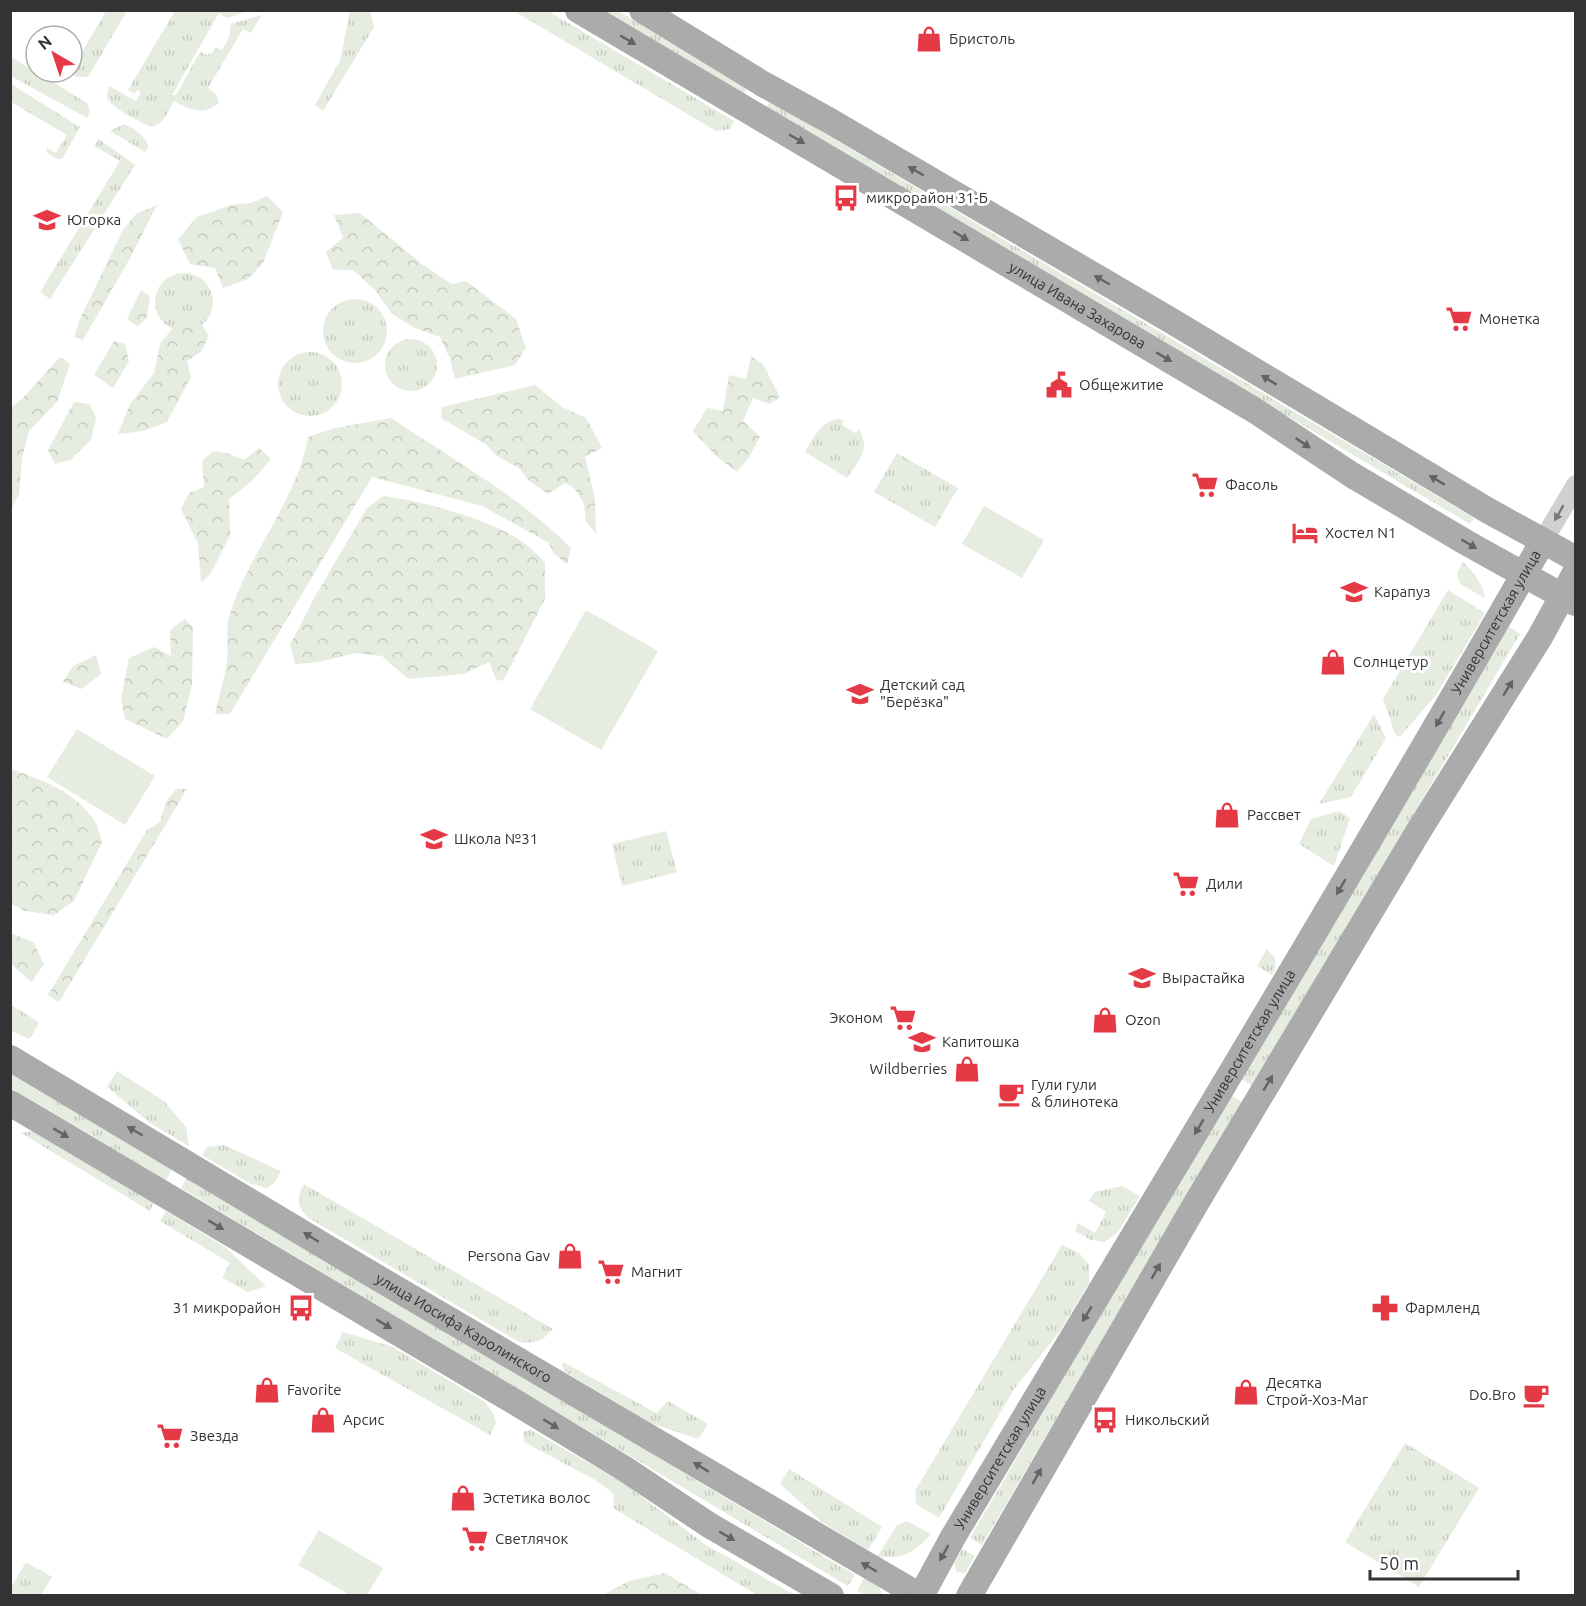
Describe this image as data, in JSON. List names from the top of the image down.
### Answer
{
  "streets": {
    "main road": ["улица Ивана Захарова", "Университетская улица", "улица Иосифа Каролинского"]
  },
  "crossings": [
    ["улица Ивана Захарова", "Университетская улица"],
    ["Университетская улица", "улица Иосифа Каролинского"]
  ],
  "places": {
    "shop": [
      "Бристоль",
      "Солнцетур",
      "Рассвет",
      "Ozon",
      "Wildberries",
      "Persona Gav",
      "Favorite",
      "Десятка Строй-Хоз-Маг",
      "Арсис",
      "Эстетика волос"
    ],
    "bus stop": ["микрорайон 31-Б", "31 микрорайон", "Никольский"],
    "school or university": [
      "Югорка",
      "Карапуз",
      "Детский сад \"Берёзка\"",
      "Школа №31",
      "Вырастайка",
      "Капитошка"
    ],
    "supermarket": [
      "Монетка",
      "Фасоль",
      "Дили",
      "Эконом",
      "Магнит",
      "Звезда",
      "Светлячок"
    ],
    "public building": ["Общежитие"],
    "hotel": ["Хостел N1"],
    "cafe": ["Гули гули & блинотека", "Do.Bro"],
    "pharmacy": ["Фармленд"]
  },
  "scale_bar": "50 m",
  "north": "top left"
}
